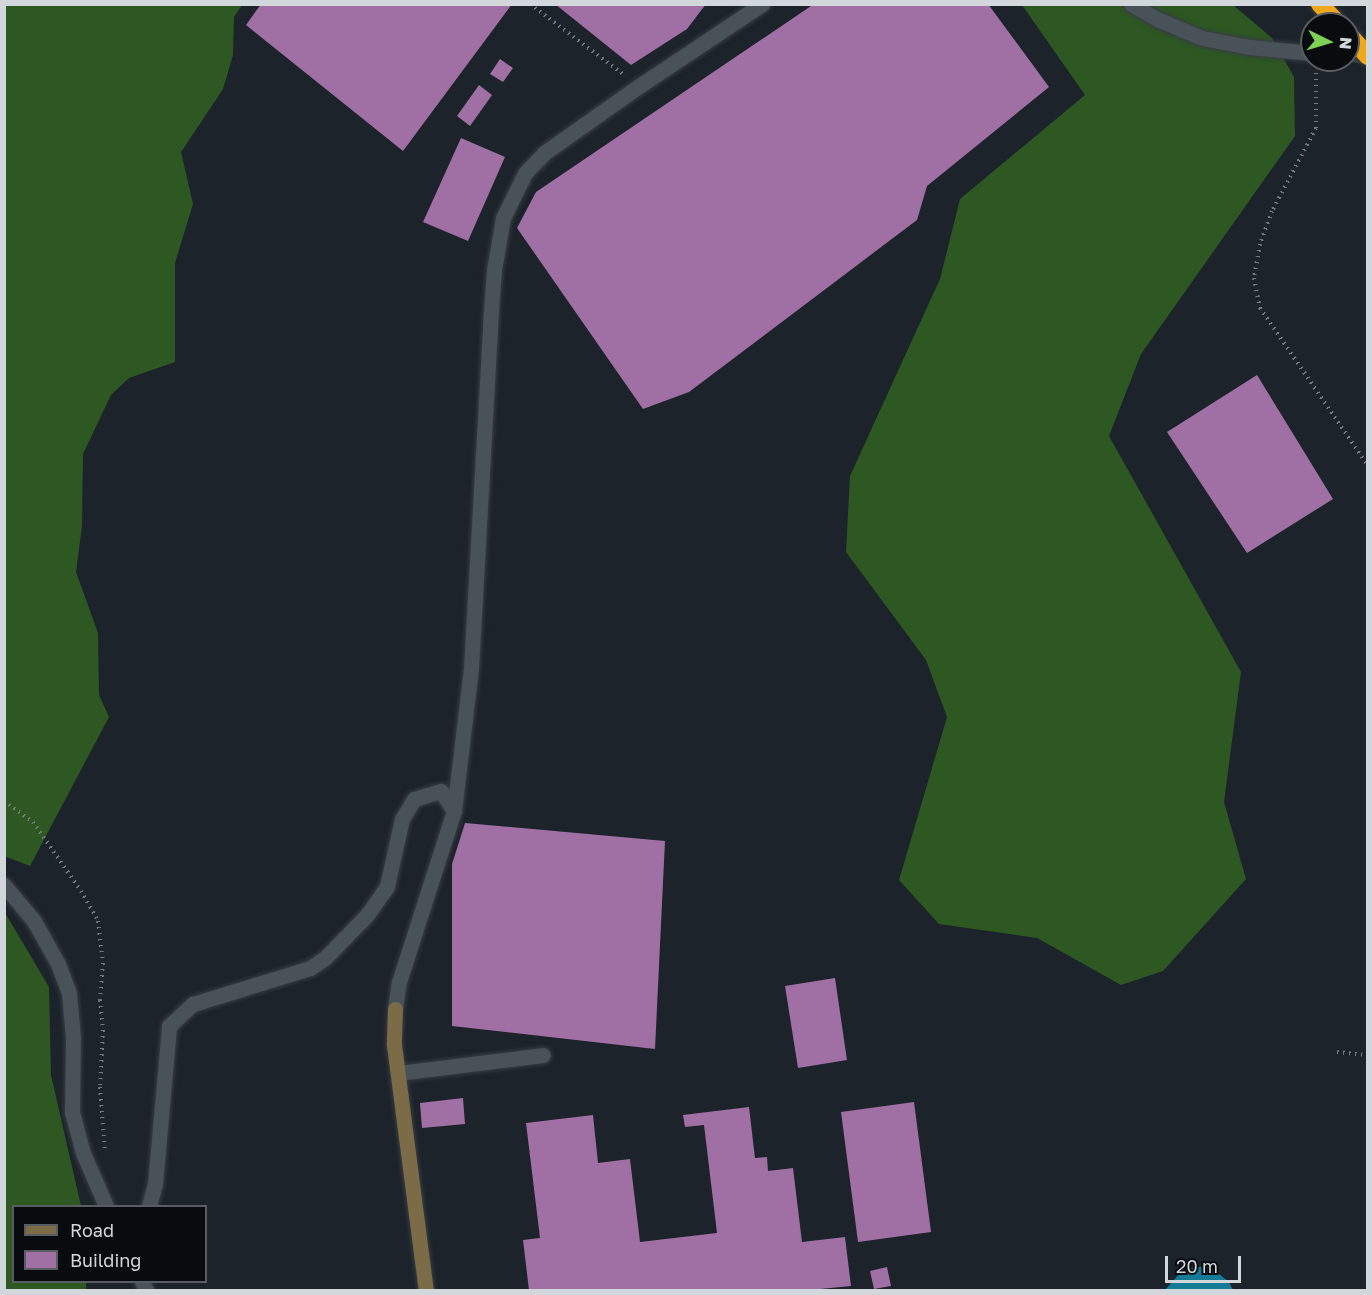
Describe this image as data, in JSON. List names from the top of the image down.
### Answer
{
  "legend": ["Road", "Building"],
  "scale_bar": "20 m",
  "north": "right"
}
